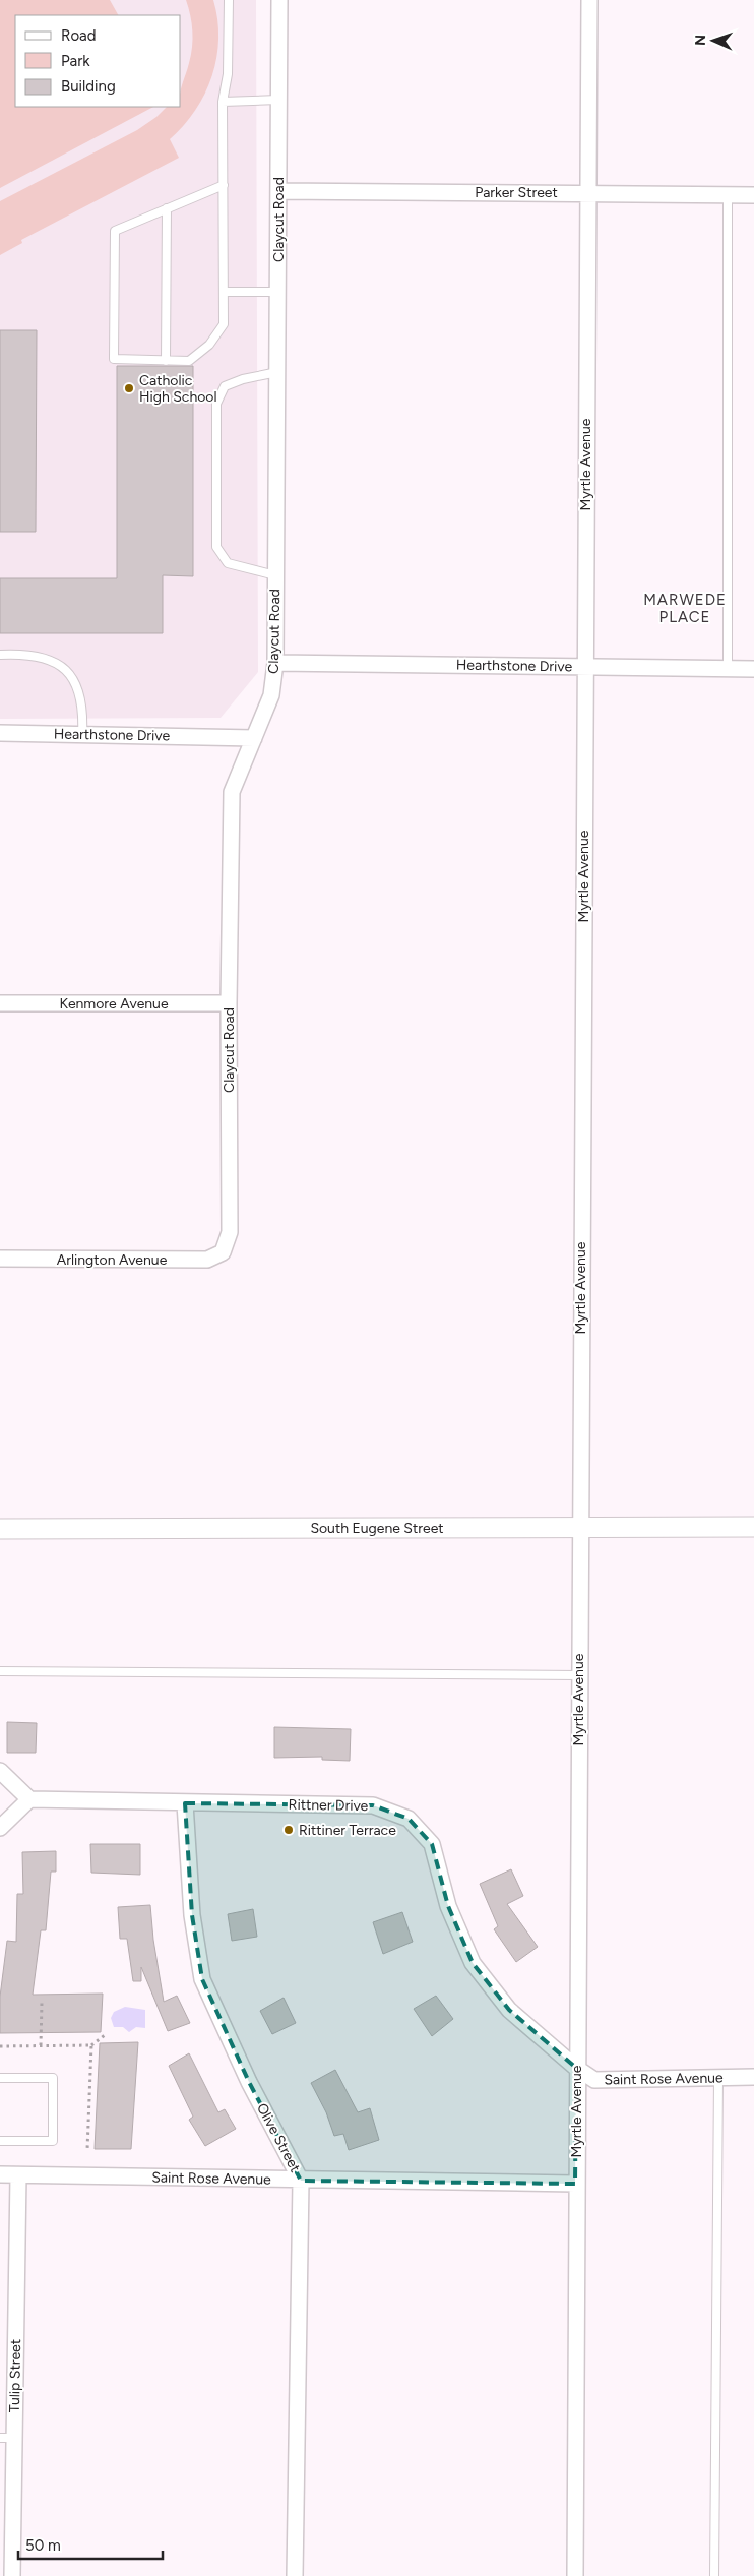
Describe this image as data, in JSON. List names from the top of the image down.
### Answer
{
  "streets": {
    "street": [
      "Parker Street",
      "Claycut Road",
      "Myrtle Avenue",
      "Hearthstone Drive",
      "Kenmore Avenue",
      "Arlington Avenue",
      "South Eugene Street",
      "Rittner Drive",
      "Saint Rose Avenue",
      "Olive Street",
      "Tulip Street"
    ]
  },
  "crossings": [
    ["Parker Street", "Claycut Road"],
    ["Parker Street", "Myrtle Avenue"],
    ["Claycut Road", "Hearthstone Drive"],
    ["Claycut Road", "Kenmore Avenue"],
    ["Claycut Road", "Arlington Avenue"],
    ["Myrtle Avenue", "Hearthstone Drive"],
    ["Myrtle Avenue", "South Eugene Street"],
    ["Myrtle Avenue", "Rittner Drive"],
    ["Myrtle Avenue", "Saint Rose Avenue"],
    ["Rittner Drive", "Saint Rose Avenue"],
    ["Rittner Drive", "Olive Street"],
    ["Saint Rose Avenue", "Olive Street"],
    ["Saint Rose Avenue", "Tulip Street"]
  ],
  "districts": ["MARWEDE PLACE"],
  "places": ["Catholic High School", "Rittiner Terrace"],
  "legend": ["Road", "Park", "Building"],
  "scale_bar": "50 m",
  "north": "left"
}
